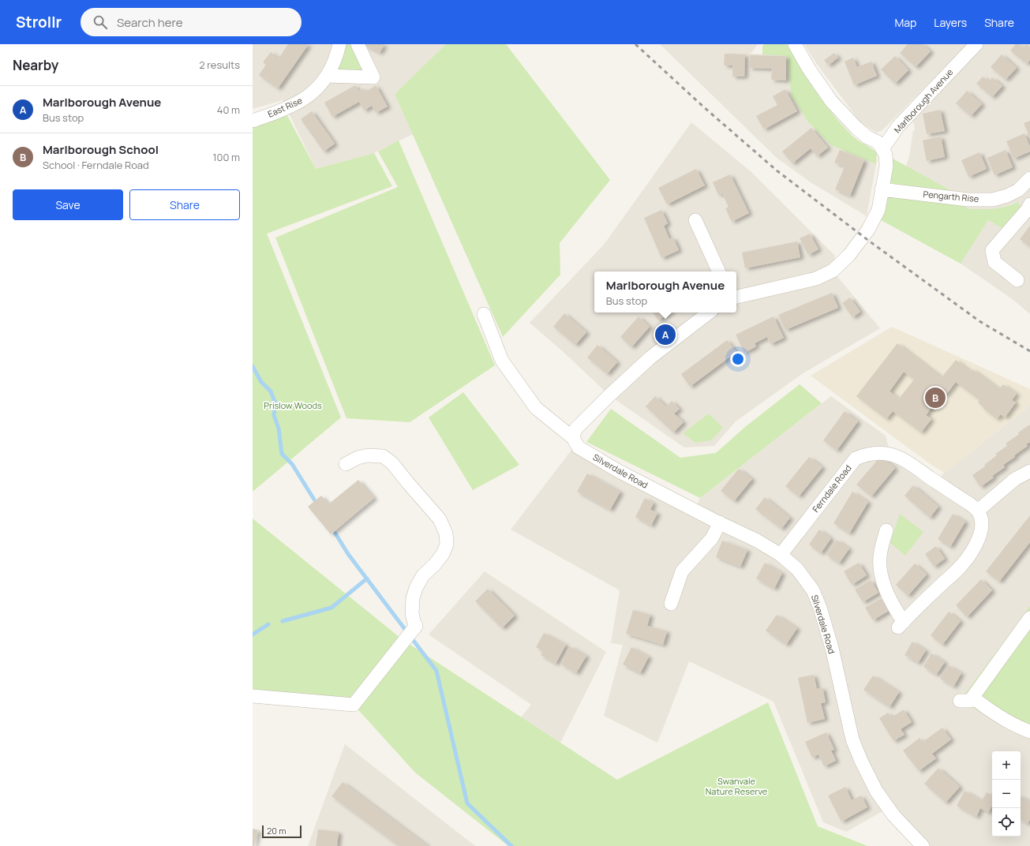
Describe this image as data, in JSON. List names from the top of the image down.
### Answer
{
  "streets": {
    "street": [
      "Marlborough Avenue",
      "East Rise",
      "Pengarth Rise",
      "Silverdale Road",
      "Ferndale Road"
    ]
  },
  "crossings": [
    ["Silverdale Road", "Ferndale Road"]
  ],
  "parks": ["Prislow Woods", "Swanvale Nature Reserve"],
  "scale_bar": "20 m",
  "page": {
    "header": "Strollr",
    "search": "Search here",
    "nav": ["Map", "Layers", "Share"],
    "heading": ["Nearby", "2 results"],
    "list": [
      {
        "mark": "A",
        "name": "Marlborough Avenue",
        "note": "Bus stop",
        "value": "40 m"
      },
      {
        "mark": "B",
        "name": "Marlborough School",
        "note": "School · Ferndale Road",
        "value": "100 m"
      }
    ],
    "buttons": ["Save", "Share"],
    "popup": ["Marlborough Avenue", "Bus stop"],
    "pins": ["A", "B"],
    "map_buttons": ["+", "−"],
    "scale": "20 m"
  }
}
